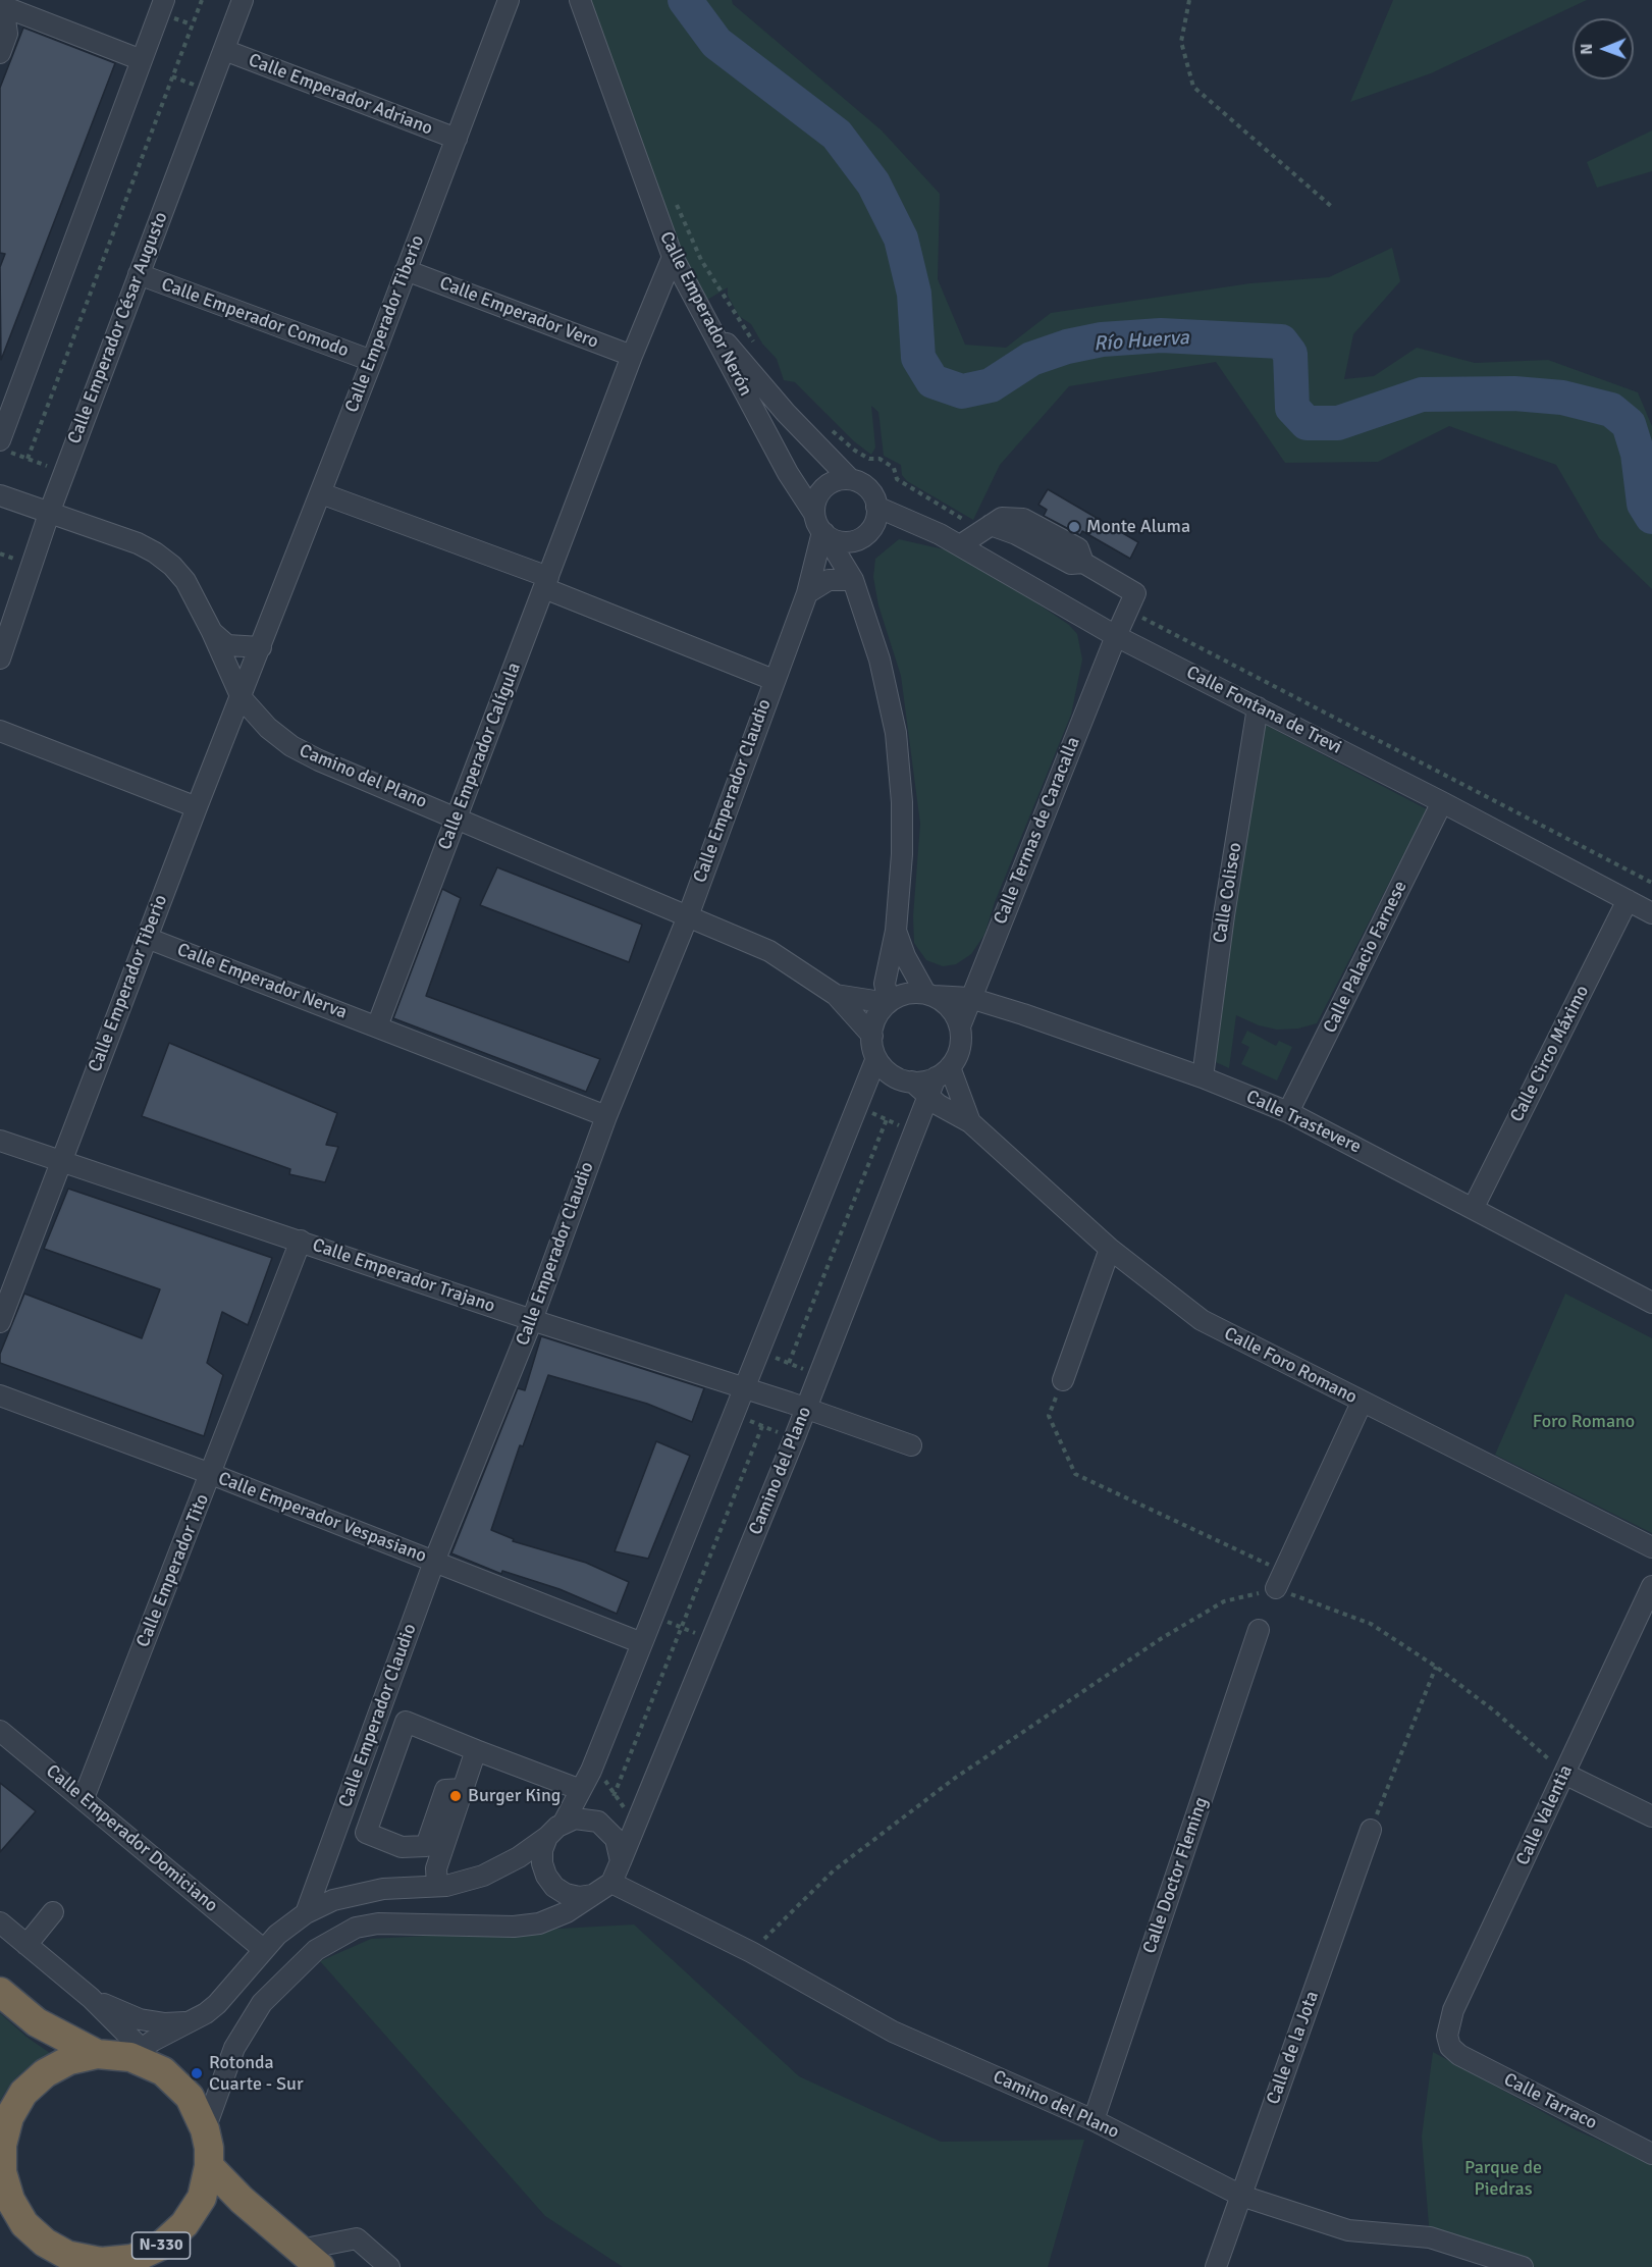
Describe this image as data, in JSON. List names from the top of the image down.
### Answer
{
  "streets": {
    "highway": ["N-330"],
    "street": [
      "Calle Emperador Adriano",
      "Calle Emperador Vero",
      "Calle Emperador Nerón",
      "Calle Emperador Comodo",
      "Calle Emperador Tiberio",
      "Calle Emperador César Augusto",
      "Calle Fontana de Trevi",
      "Calle Emperador Calígula",
      "Camino del Plano",
      "Calle Emperador Claudio",
      "Calle Termas de Caracalla",
      "Calle Coliseo",
      "Calle Palacio Farnese",
      "Calle Emperador Nerva",
      "Calle Circo Máximo",
      "Calle Trastevere",
      "Calle Emperador Trajano",
      "Calle Foro Romano",
      "Calle Emperador Vespasiano",
      "Calle Emperador Tito",
      "Calle Valentia",
      "Calle Emperador Domiciano",
      "Calle Doctor Fleming",
      "Calle de la Jota",
      "Calle Tarraco"
    ]
  },
  "crossings": [
    ["Calle Emperador Adriano", "Calle Emperador Tiberio"],
    ["Calle Emperador Adriano", "Calle Emperador César Augusto"],
    ["Calle Emperador Vero", "Calle Emperador Tiberio"],
    ["Calle Emperador Vero", "Calle Emperador Calígula"],
    ["Calle Emperador Nerón", "Calle Fontana de Trevi"],
    ["Calle Emperador Nerón", "Calle Emperador Calígula"],
    ["Calle Emperador Nerón", "Camino del Plano"],
    ["Calle Emperador Nerón", "Calle Emperador Claudio"],
    ["Calle Emperador Nerón", "Calle Termas de Caracalla"],
    ["Calle Emperador Nerón", "Calle Trastevere"],
    ["Calle Emperador Nerón", "Calle Foro Romano"],
    ["Calle Emperador Comodo", "Calle Emperador Tiberio"],
    ["Calle Emperador Comodo", "Calle Emperador César Augusto"],
    ["Calle Emperador Tiberio", "Camino del Plano"],
    ["Calle Emperador Tiberio", "Calle Emperador Nerva"],
    ["Calle Emperador Tiberio", "Calle Emperador Trajano"],
    ["Calle Emperador César Augusto", "Camino del Plano"],
    ["Calle Fontana de Trevi", "Calle Emperador Claudio"],
    ["Calle Fontana de Trevi", "Calle Termas de Caracalla"],
    ["Calle Fontana de Trevi", "Calle Coliseo"],
    ["Calle Fontana de Trevi", "Calle Palacio Farnese"],
    ["Calle Fontana de Trevi", "Calle Circo Máximo"],
    ["Calle Emperador Calígula", "Camino del Plano"],
    ["Calle Emperador Calígula", "Calle Emperador Nerva"],
    ["Camino del Plano", "Calle Emperador Claudio"],
    ["Camino del Plano", "Calle Termas de Caracalla"],
    ["Camino del Plano", "Calle Trastevere"],
    ["Camino del Plano", "Calle Emperador Trajano"],
    ["Camino del Plano", "Calle Foro Romano"],
    ["Camino del Plano", "Calle Doctor Fleming"],
    ["Camino del Plano", "Calle de la Jota"],
    ["Calle Emperador Claudio", "Calle Emperador Trajano"],
    ["Calle Emperador Claudio", "Calle Emperador Vespasiano"],
    ["Calle Termas de Caracalla", "Calle Trastevere"],
    ["Calle Termas de Caracalla", "Calle Foro Romano"],
    ["Calle Coliseo", "Calle Trastevere"],
    ["Calle Palacio Farnese", "Calle Trastevere"],
    ["Calle Circo Máximo", "Calle Trastevere"],
    ["Calle Trastevere", "Calle Foro Romano"],
    ["Calle Emperador Trajano", "Calle Emperador Tito"],
    ["Calle Emperador Vespasiano", "Calle Emperador Tito"],
    ["Calle Emperador Tito", "Calle Emperador Domiciano"],
    ["Calle Valentia", "Calle Tarraco"]
  ],
  "water": ["Río Huerva"],
  "parks": ["Foro Romano", "Parque de Piedras"],
  "places": ["Monte Aluma", "Burger King", "Rotonda Cuarte - Sur"],
  "north": "left"
}
